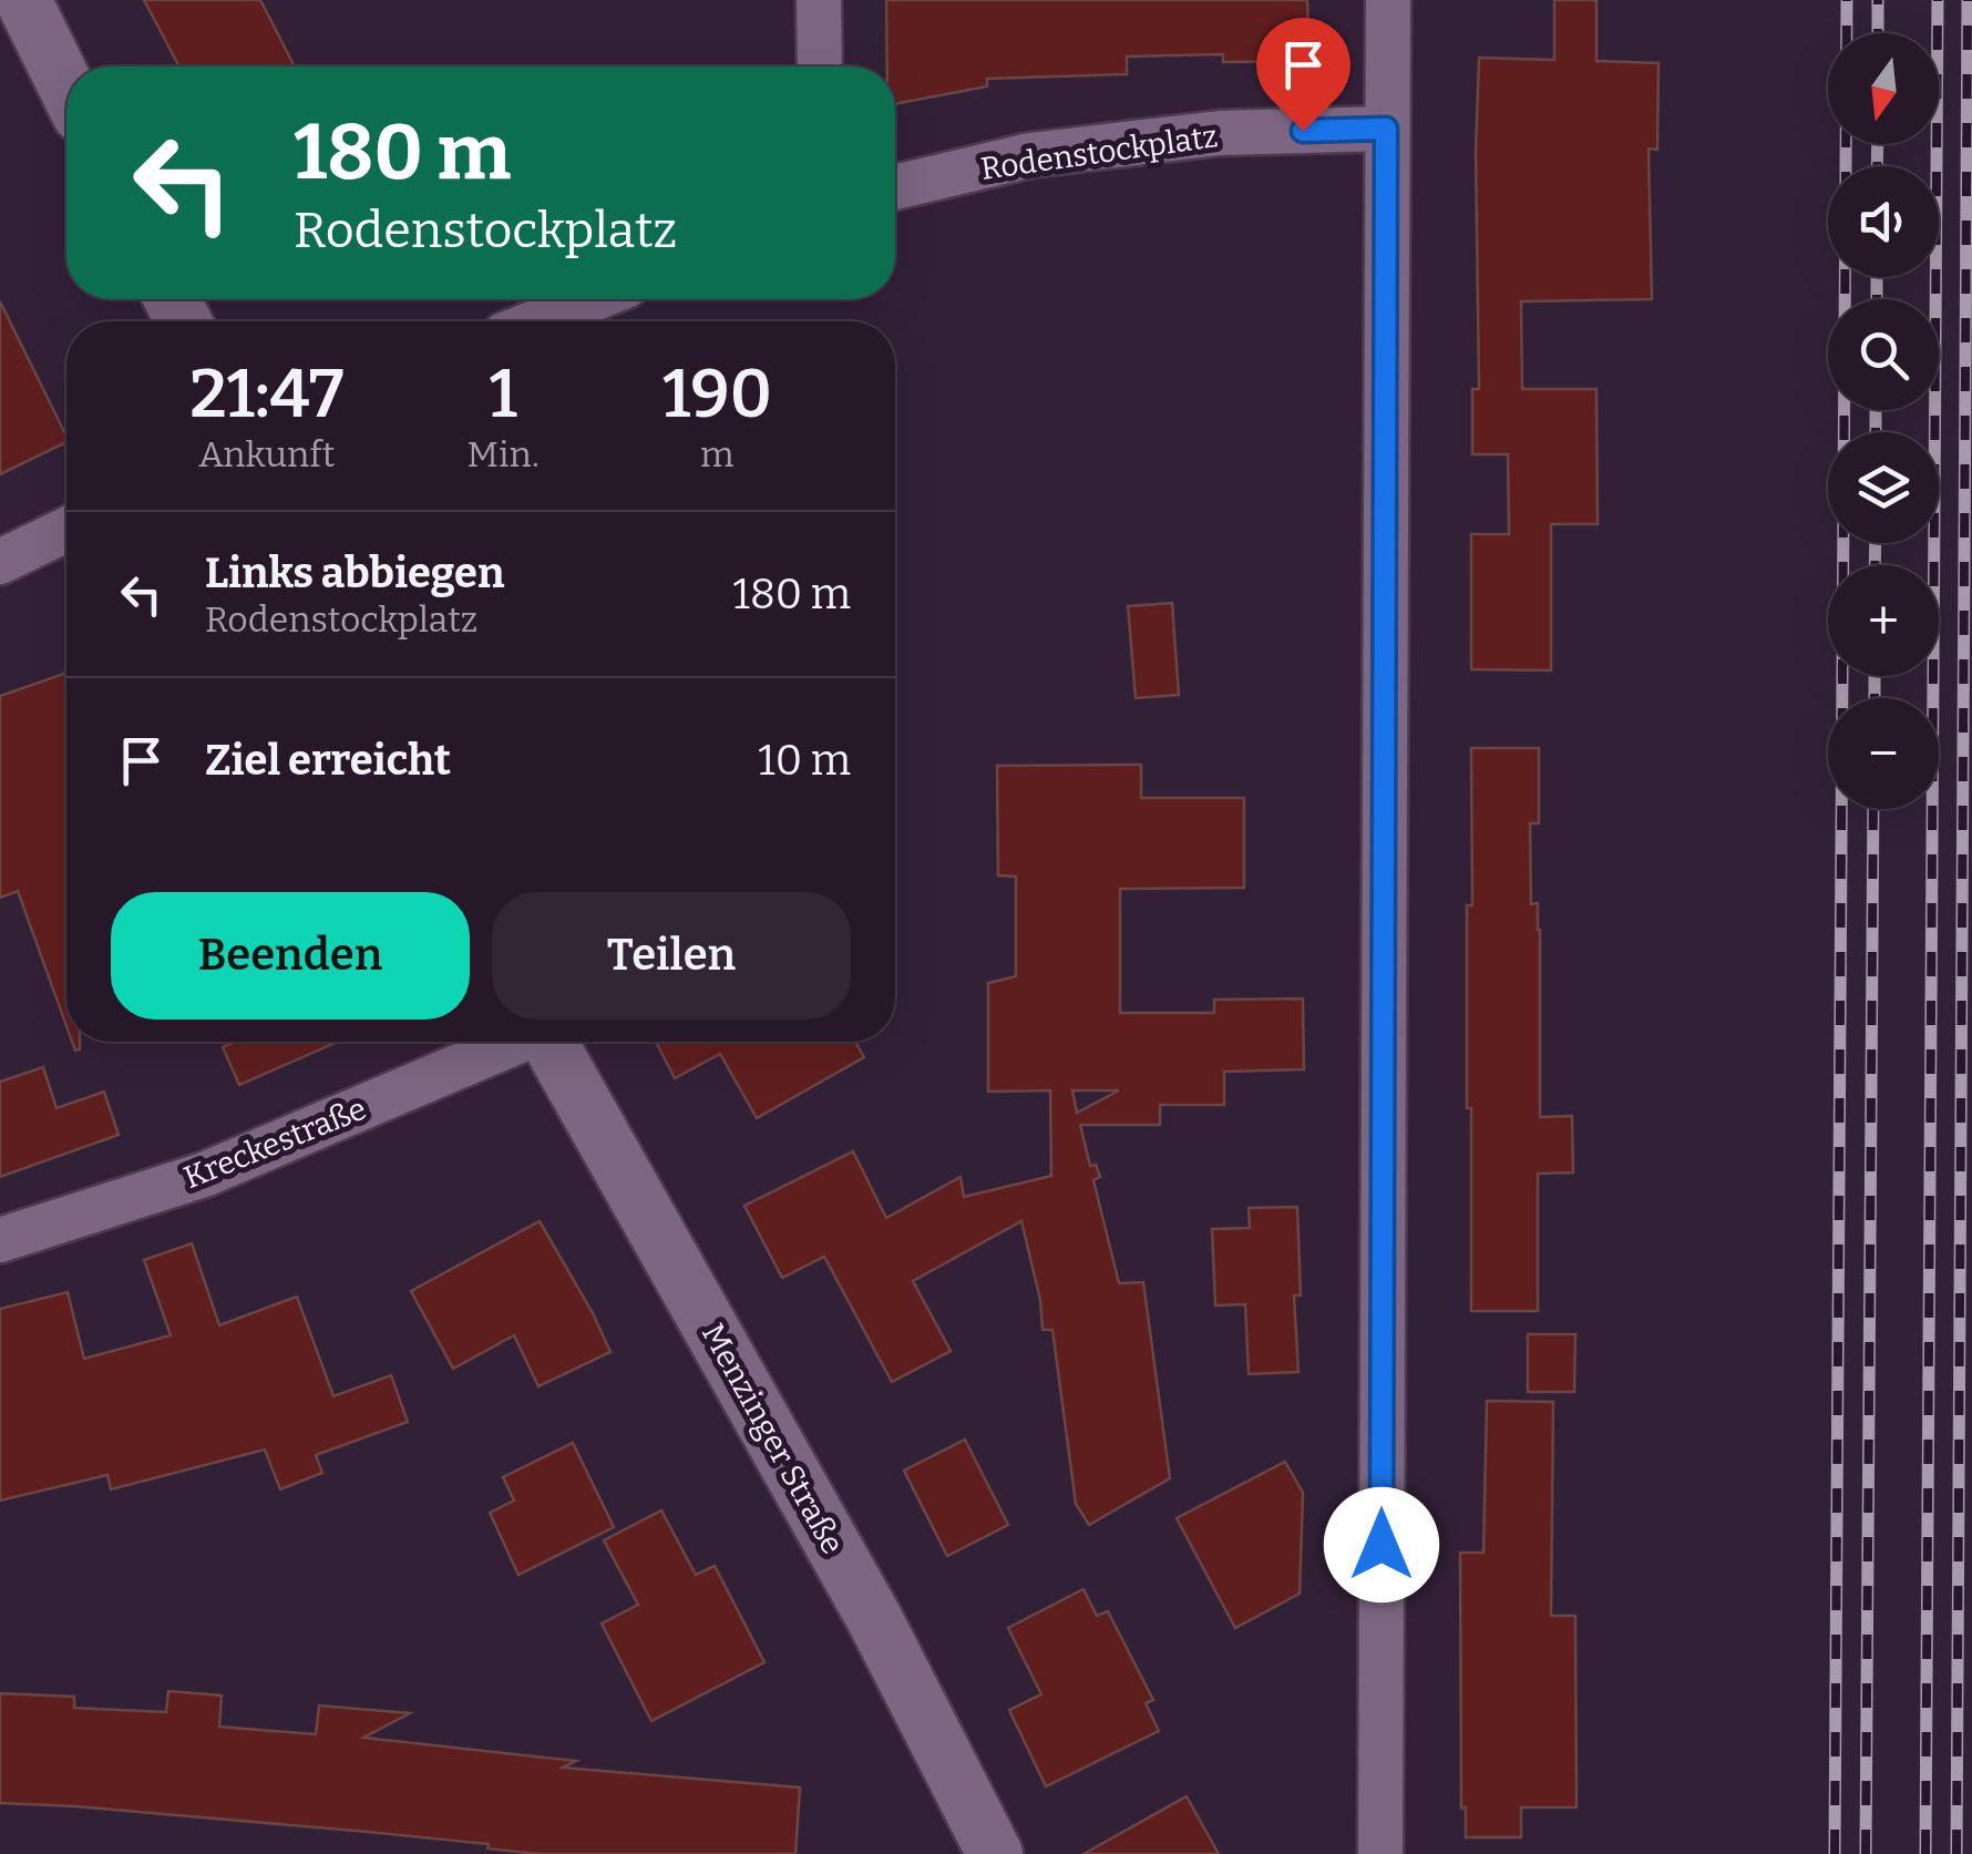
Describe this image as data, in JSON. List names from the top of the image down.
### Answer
{
  "streets": {
    "street": ["Rodenstockplatz", "Kreckestraße", "Menzinger Straße"]
  },
  "north": "bottom",
  "page": {
    "map_buttons": ["+", "−"],
    "turn": ["180 m", "Rodenstockplatz"],
    "eta": [
      "21:47",
      "Ankunft",
      "1",
      "Min.",
      "190",
      "m"
    ],
    "list": [
      {
        "name": "Links abbiegen",
        "note": "Rodenstockplatz",
        "value": "180 m"
      },
      {
        "name": "Ziel erreicht",
        "value": "10 m"
      }
    ],
    "buttons": ["Beenden", "Teilen"]
  }
}
